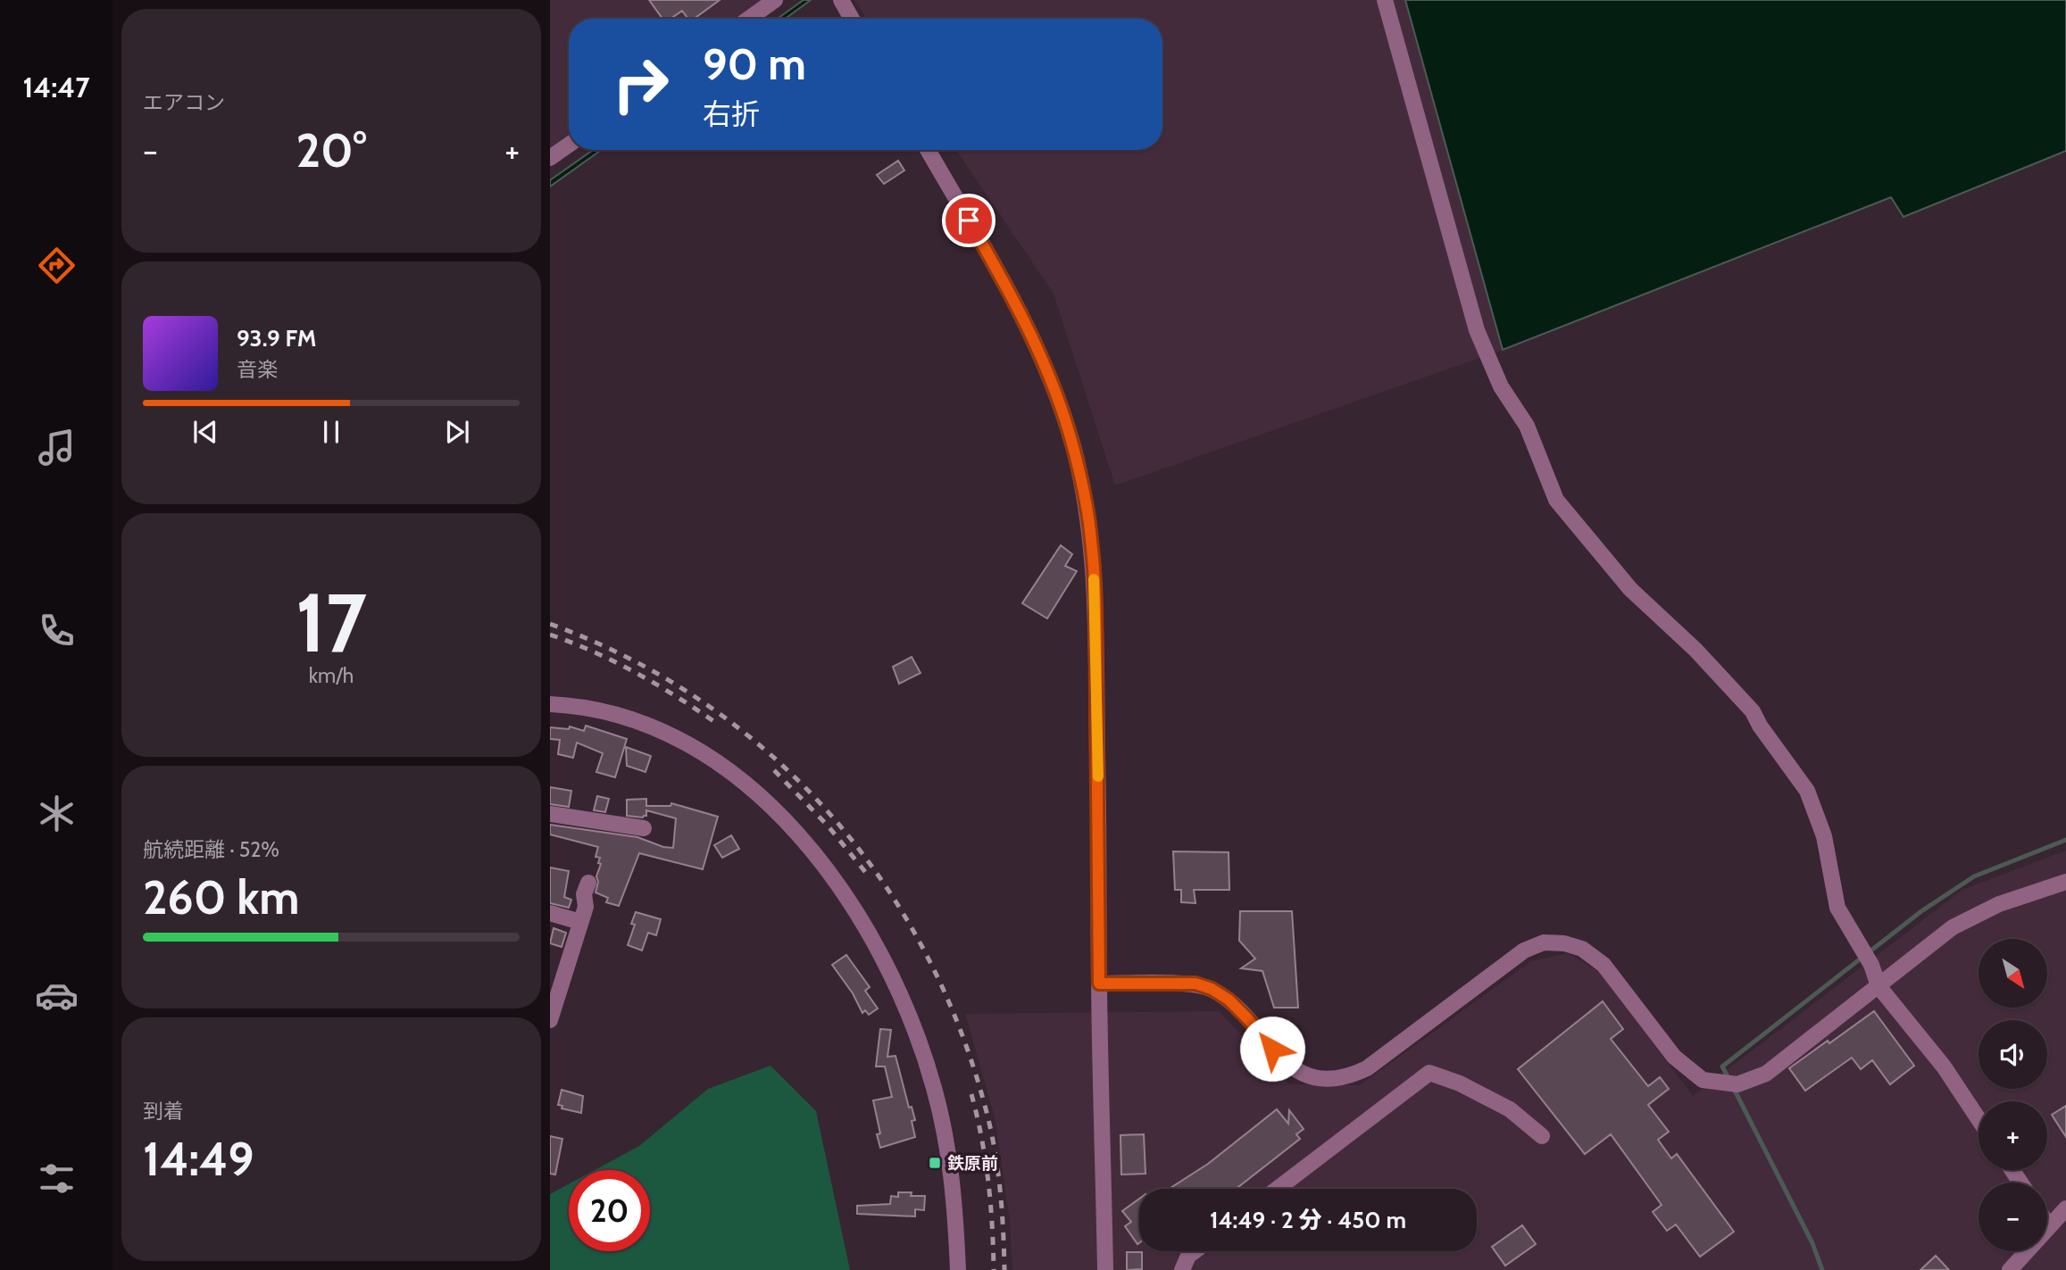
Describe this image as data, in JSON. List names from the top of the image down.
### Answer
{
  "places": {
    "transit": ["鉄原前"]
  },
  "north": "bottom right",
  "page": {
    "tabs": "14:47",
    "tile": [
      "エアコン",
      ["17", "km/h"],
      ["航続距離 · 52%", "260 km"],
      ["到着", "14:49"]
    ],
    "turn": ["90 m", "右折"],
    "heat": ["−", "20°", "+"],
    "song": ["93.9 FM", "音楽"],
    "map_buttons": ["+", "−"],
    "limit": "20",
    "trip": "14:49 · 2 分 · 450 m"
  }
}
